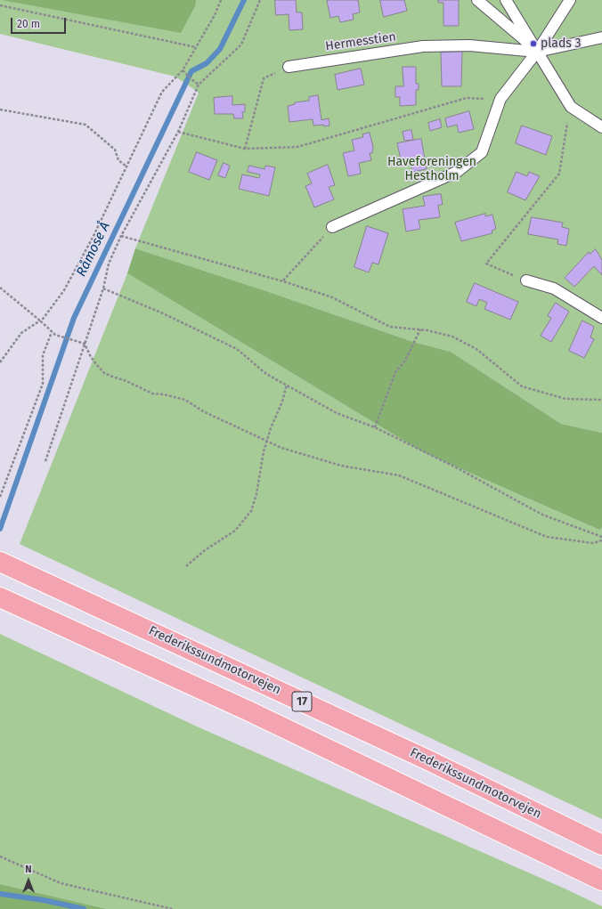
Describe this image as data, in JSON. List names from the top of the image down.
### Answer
{
  "streets": {
    "highway": ["Frederikssundmotorvejen", "17"],
    "lane": ["Hermesstien"]
  },
  "water": ["Råmose Å"],
  "parks": ["Haveforeningen Hestholm"],
  "places": ["plads 3"],
  "scale_bar": "20 m",
  "north": "top"
}
